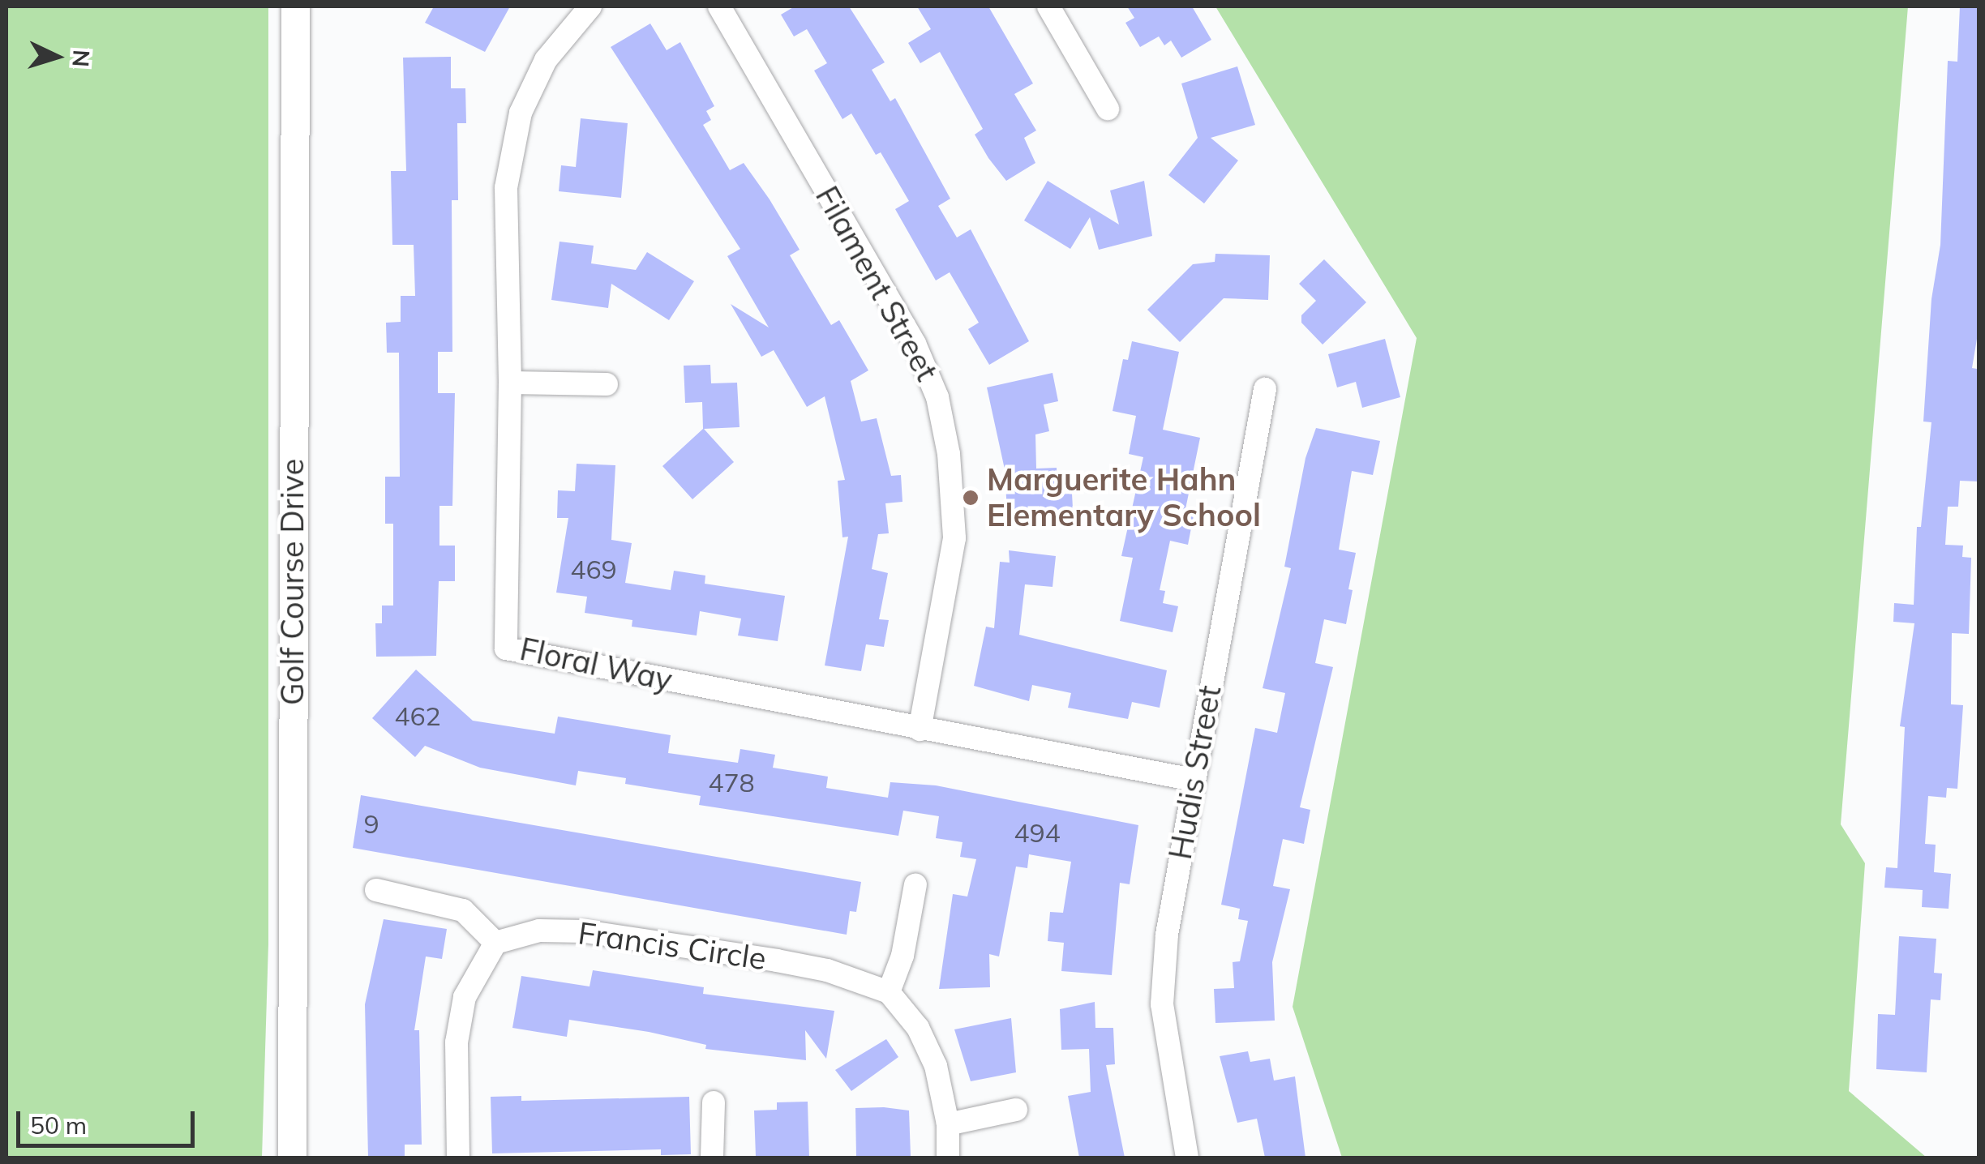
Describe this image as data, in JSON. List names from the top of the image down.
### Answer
{
  "streets": {
    "street": [
      "Filament Street",
      "Golf Course Drive",
      "Floral Way",
      "Hudis Street",
      "Francis Circle"
    ]
  },
  "crossings": [
    ["Filament Street", "Floral Way"],
    ["Floral Way", "Hudis Street"]
  ],
  "places": ["Marguerite Hahn Elementary School"],
  "house_numbers": [
    "469",
    "462",
    "478",
    "9",
    "494"
  ],
  "scale_bar": "50 m",
  "north": "right"
}
